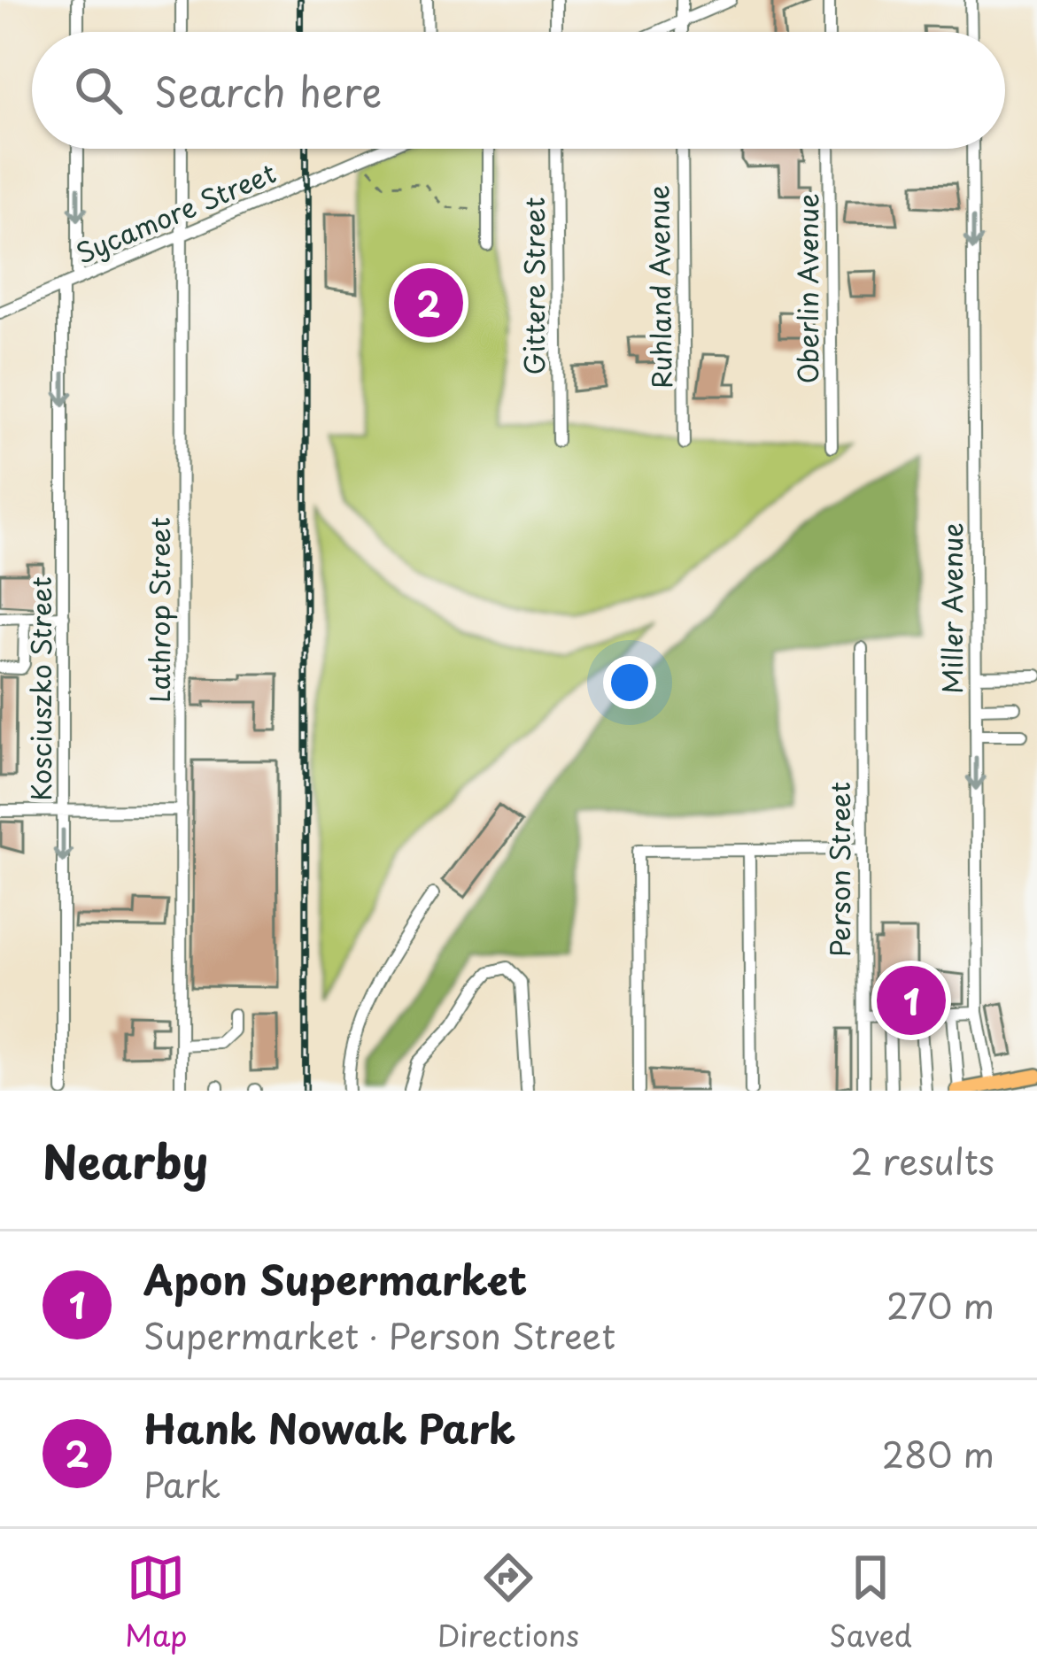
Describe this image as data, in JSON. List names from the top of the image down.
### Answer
{
  "streets": {
    "street": [
      "Sycamore Street",
      "Gittere Street",
      "Ruhland Avenue",
      "Oberlin Avenue",
      "Miller Avenue",
      "Lathrop Street",
      "Kosciuszko Street",
      "Person Street"
    ]
  },
  "crossings": [
    ["Sycamore Street", "Lathrop Street"],
    ["Sycamore Street", "Kosciuszko Street"]
  ],
  "one_way": ["Miller Avenue", "Kosciuszko Street"],
  "page": {
    "search": "Search here",
    "pins": ["2", "1"],
    "heading": ["Nearby", "2 results"],
    "list": [
      {
        "mark": "1",
        "name": "Apon Supermarket",
        "note": "Supermarket · Person Street",
        "value": "270 m"
      },
      {
        "mark": "2",
        "name": "Hank Nowak Park",
        "note": "Park",
        "value": "280 m"
      }
    ],
    "nav": ["Map", "Directions", "Saved"]
  }
}
